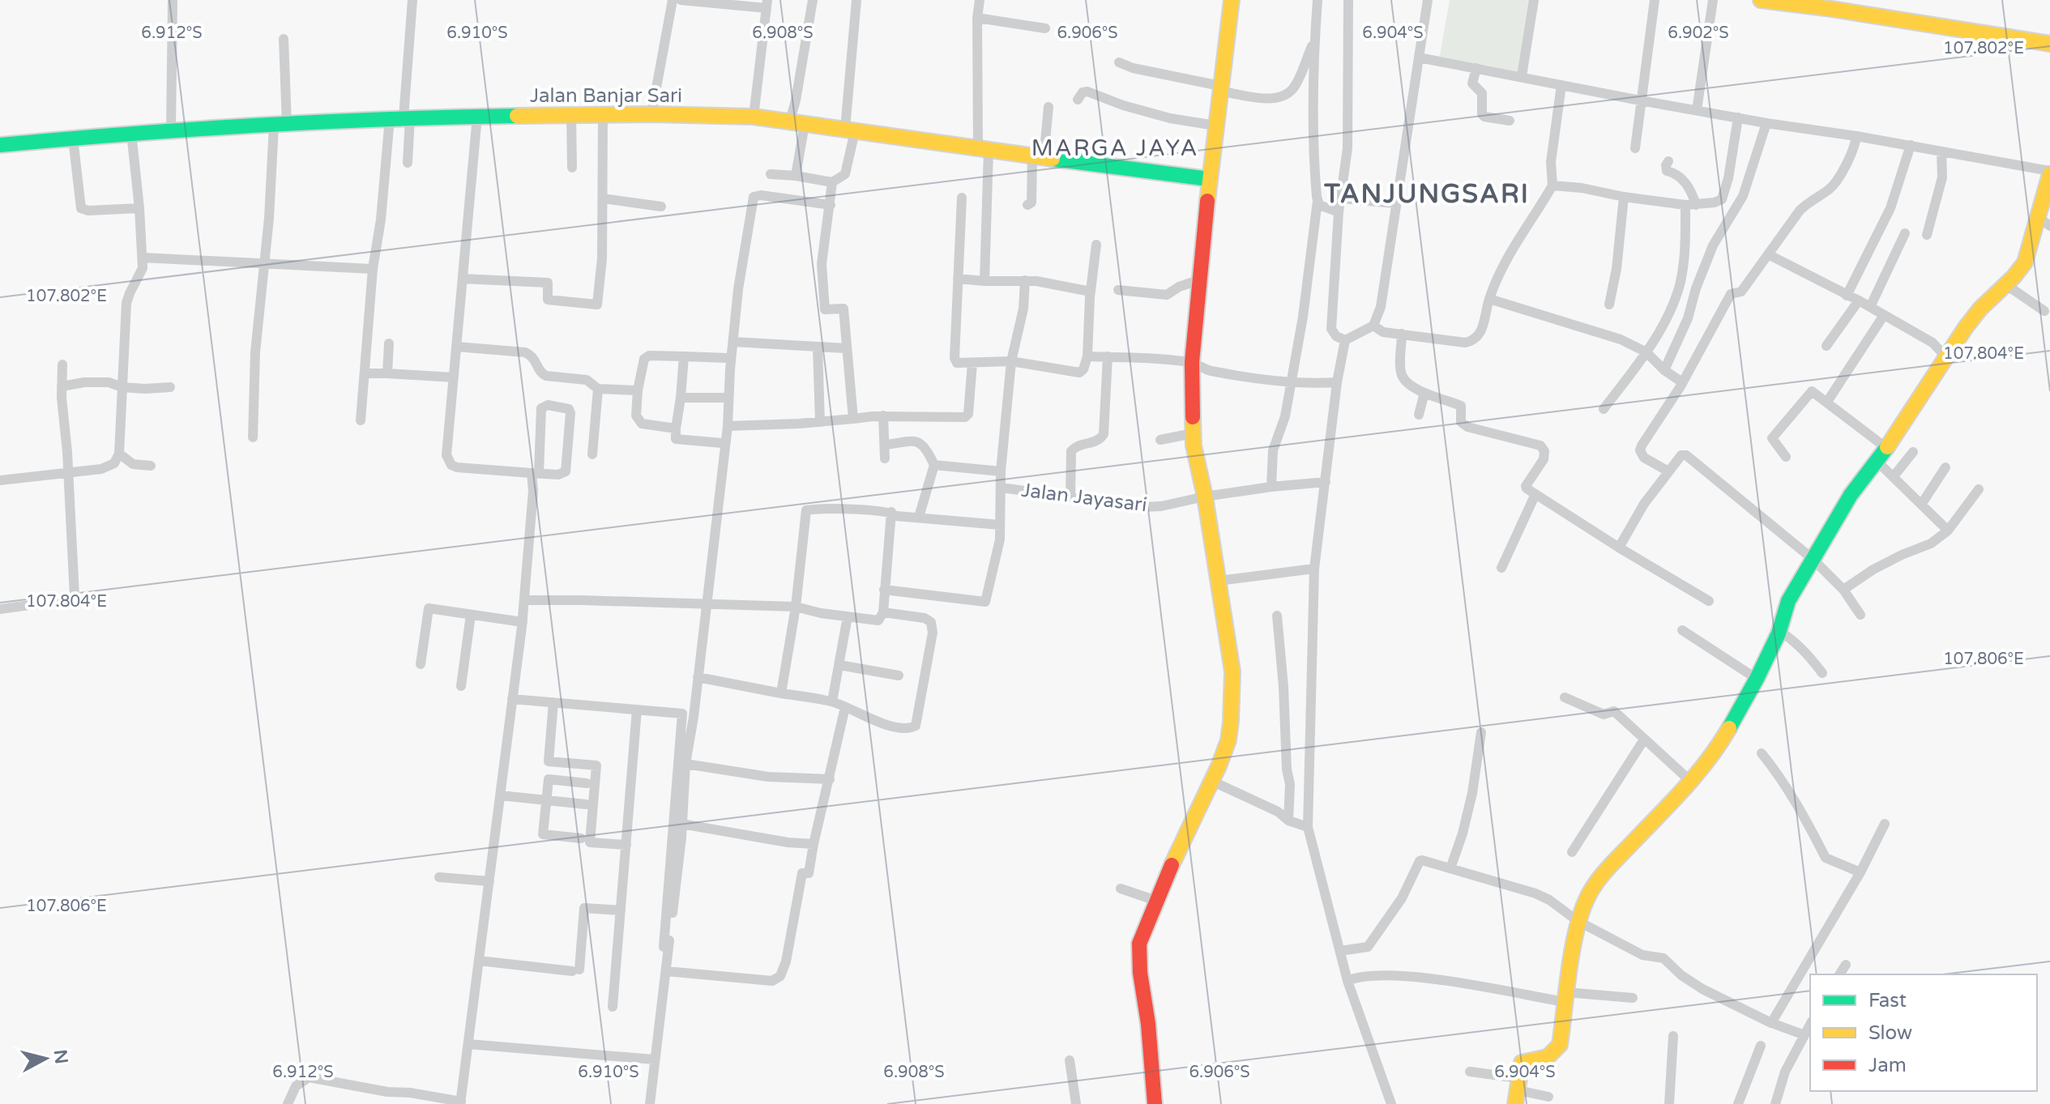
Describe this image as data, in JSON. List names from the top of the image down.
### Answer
{
  "streets": {
    "main road": ["Jalan Banjar Sari"],
    "street": ["Jalan Jayasari"]
  },
  "districts": ["MARGA JAYA", "TANJUNGSARI"],
  "legend": ["Fast", "Slow", "Jam"],
  "north": "right",
  "coordinates": [
    "6.912°S",
    "6.910°S",
    "6.908°S",
    "6.906°S",
    "6.904°S",
    "6.902°S",
    "107.802°E",
    "107.804°E",
    "107.806°E"
  ]
}
